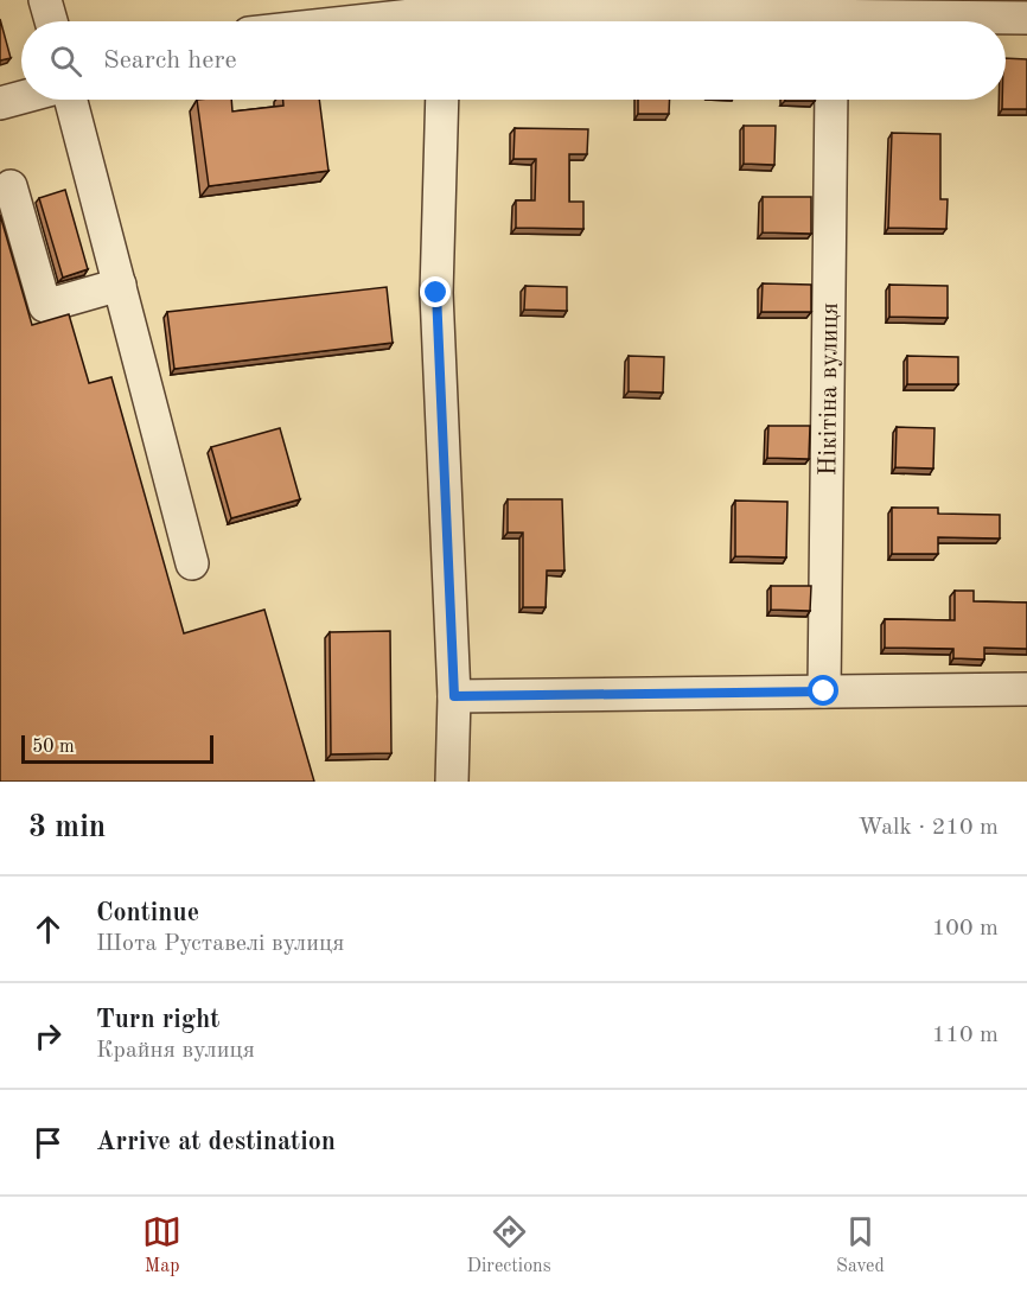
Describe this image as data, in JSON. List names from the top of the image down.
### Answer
{
  "streets": {
    "street": ["Нікітіна вулиця"]
  },
  "scale_bar": "50 m",
  "page": {
    "search": "Search here",
    "scale": "50 m",
    "heading": ["3 min", "Walk · 210 m"],
    "list": [
      ["Continue", "Шота Руставелі вулиця", "100 m"],
      ["Turn right", "Крайня вулиця", "110 m"],
      "Arrive at destination"
    ],
    "nav": ["Map", "Directions", "Saved"]
  }
}
